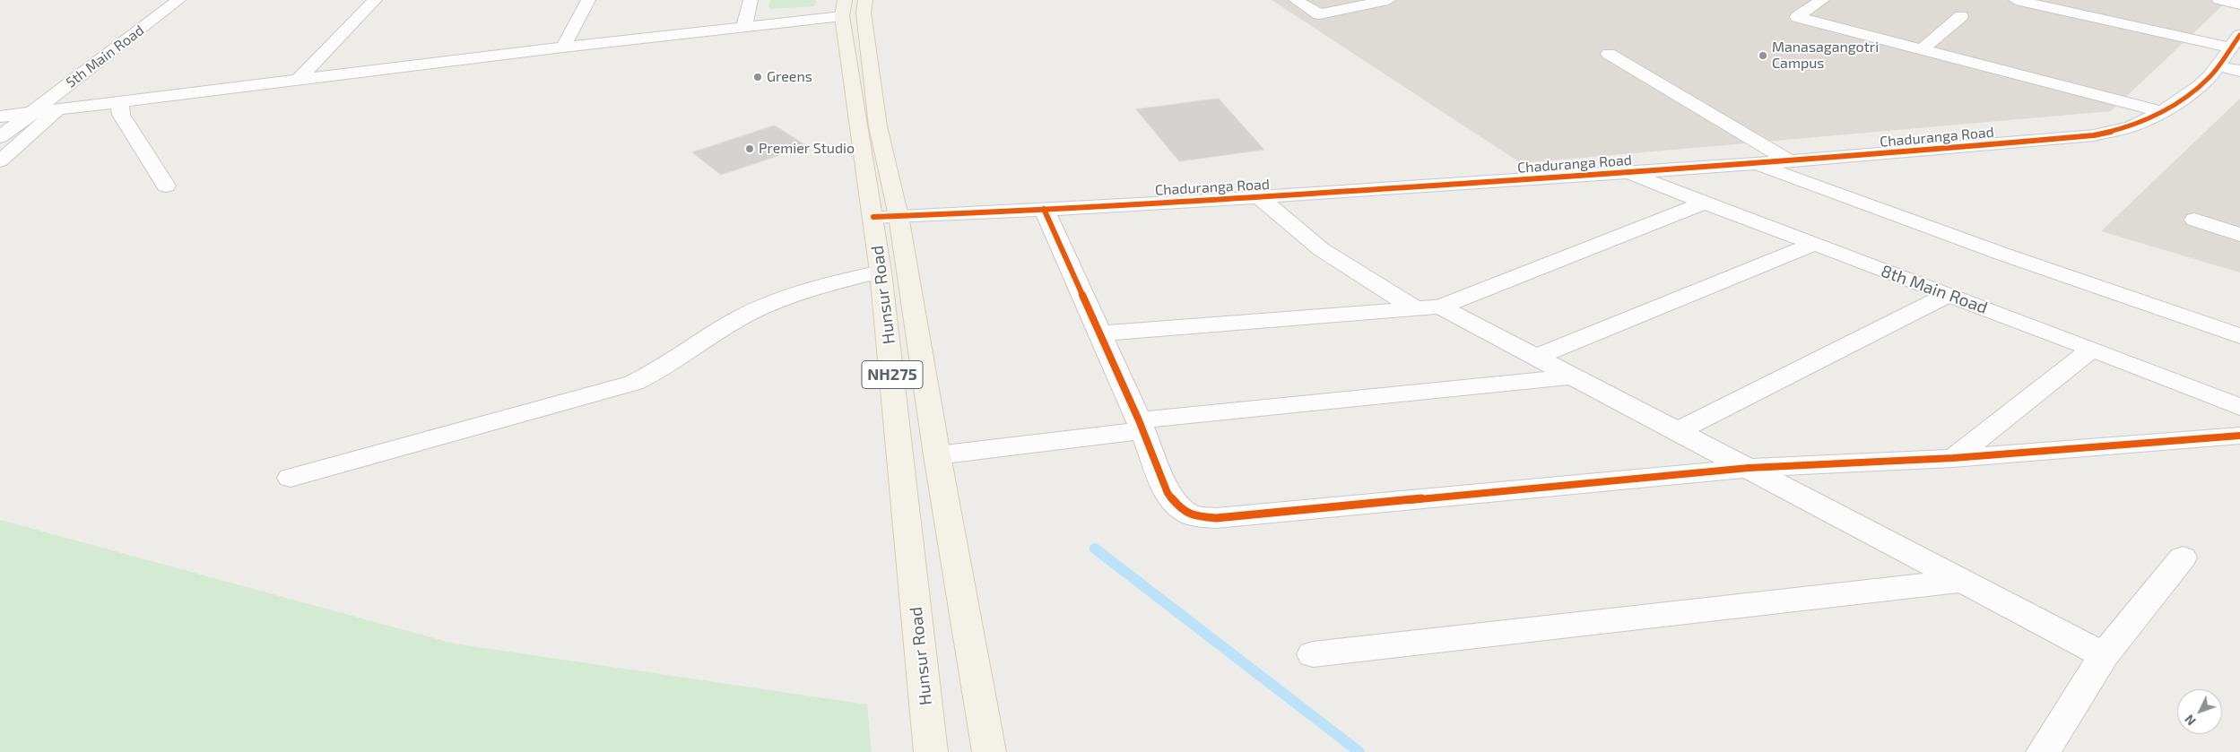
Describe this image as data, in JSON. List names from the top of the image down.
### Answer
{
  "streets": {
    "main road": ["Hunsur Road", "NH275"],
    "street": ["5th Main Road", "Chaduranga Road", "8th Main Road"]
  },
  "crossings": [
    ["Chaduranga Road", "8th Main Road"],
    ["Chaduranga Road", "Hunsur Road"]
  ],
  "places": ["Manasagangotri Campus", "Greens", "Premier Studio"],
  "north": "bottom left"
}
